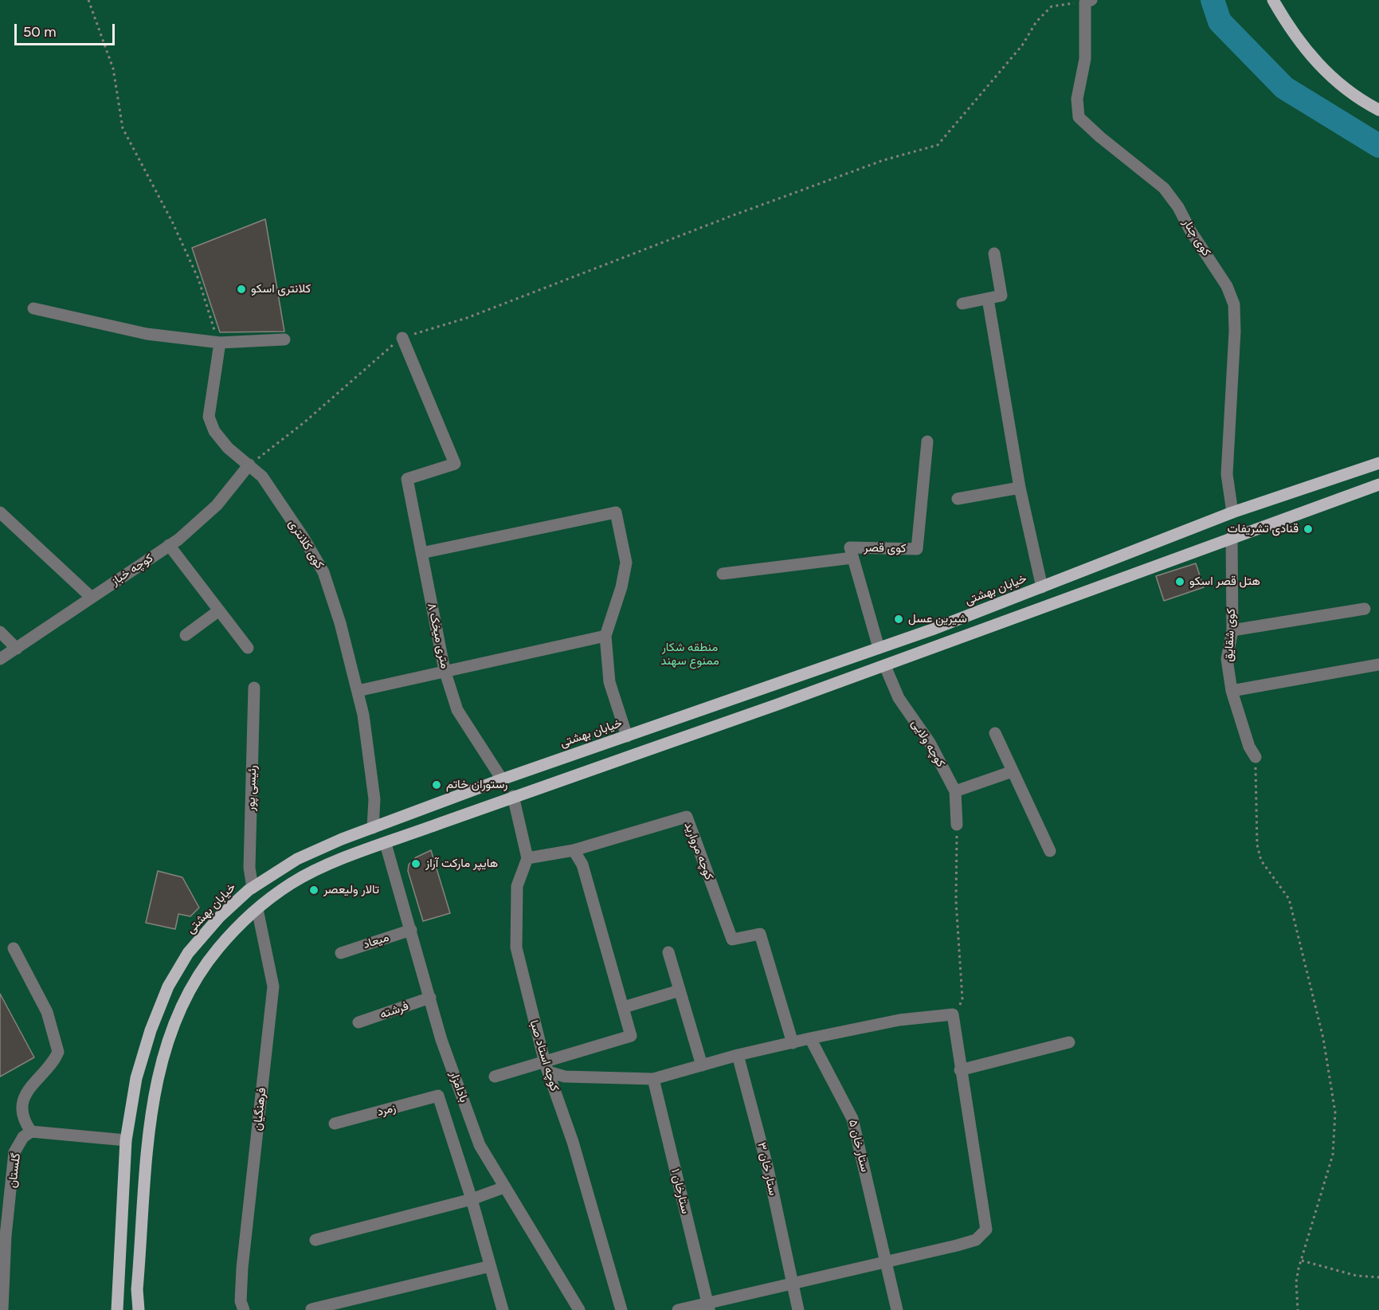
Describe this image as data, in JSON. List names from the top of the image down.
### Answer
{
  "streets": {
    "main road": ["خیابان بهشتی"],
    "street": [
      "کوی چنار",
      "کوی کلانتری",
      "کوی قصر",
      "کوچه خباز",
      "کوی شقایق",
      "۸ متری میخک",
      "کوچه ولایی",
      "رئیسی پور",
      "کوچه مروارید",
      "میعاد",
      "فرشته",
      "کوچه استاد صبا",
      "بادامزار",
      "فرهنگیان",
      "زمرد",
      "ستار خان ۵",
      "ستار خان ۳",
      "گلستان",
      "ستارخان ۱"
    ]
  },
  "crossings": [
    ["کوی چنار", "خیابان بهشتی"],
    ["کوی کلانتری", "کوچه خباز"],
    ["کوی کلانتری", "خیابان بهشتی"],
    ["کوی قصر", "خیابان بهشتی"],
    ["خیابان بهشتی", "۸ متری میخک"],
    ["خیابان بهشتی", "رئیسی پور"],
    ["میعاد", "بادامزار"],
    ["فرشته", "بادامزار"]
  ],
  "parks": ["منطقه شکار ممنوع سهند"],
  "places": [
    "کلانتری اسکو",
    "قنادی تشریفات",
    "هتل قصر اسکو",
    "شیرین عسل",
    "رستوران خاتم",
    "هایپر مارکت آراز",
    "تالار ولیعصر"
  ],
  "scale_bar": "50 m"
}
